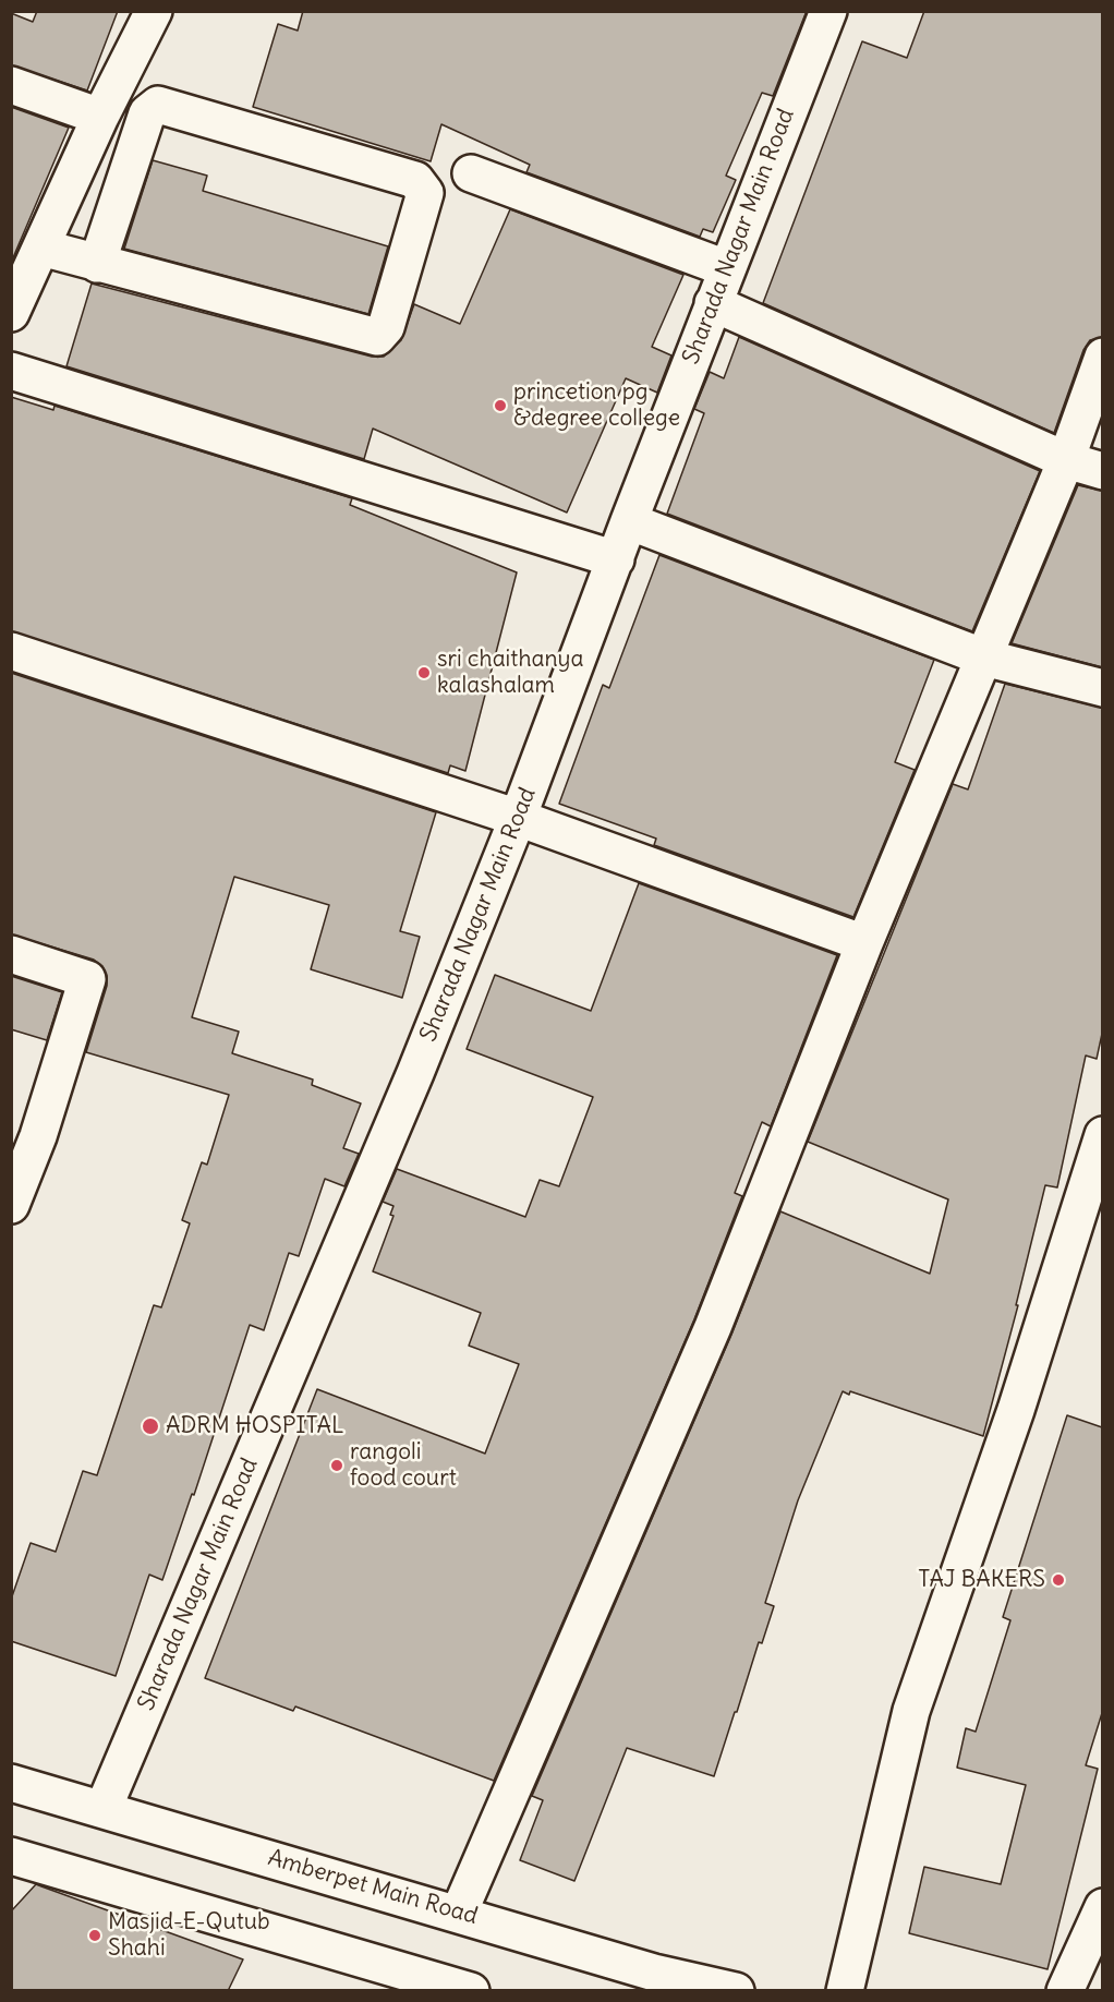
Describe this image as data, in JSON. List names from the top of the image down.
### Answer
{
  "streets": {
    "main road": ["Sharada Nagar Main Road", "Amberpet Main Road"]
  },
  "crossings": [
    ["Sharada Nagar Main Road", "Amberpet Main Road"]
  ],
  "places": [
    "princetion pg &degree college",
    "sri chaithanya kalashalam",
    "ADRM HOSPITAL",
    "rangoli food court",
    "TAJ BAKERS",
    "Masjid-E-Qutub Shahi"
  ]
}
